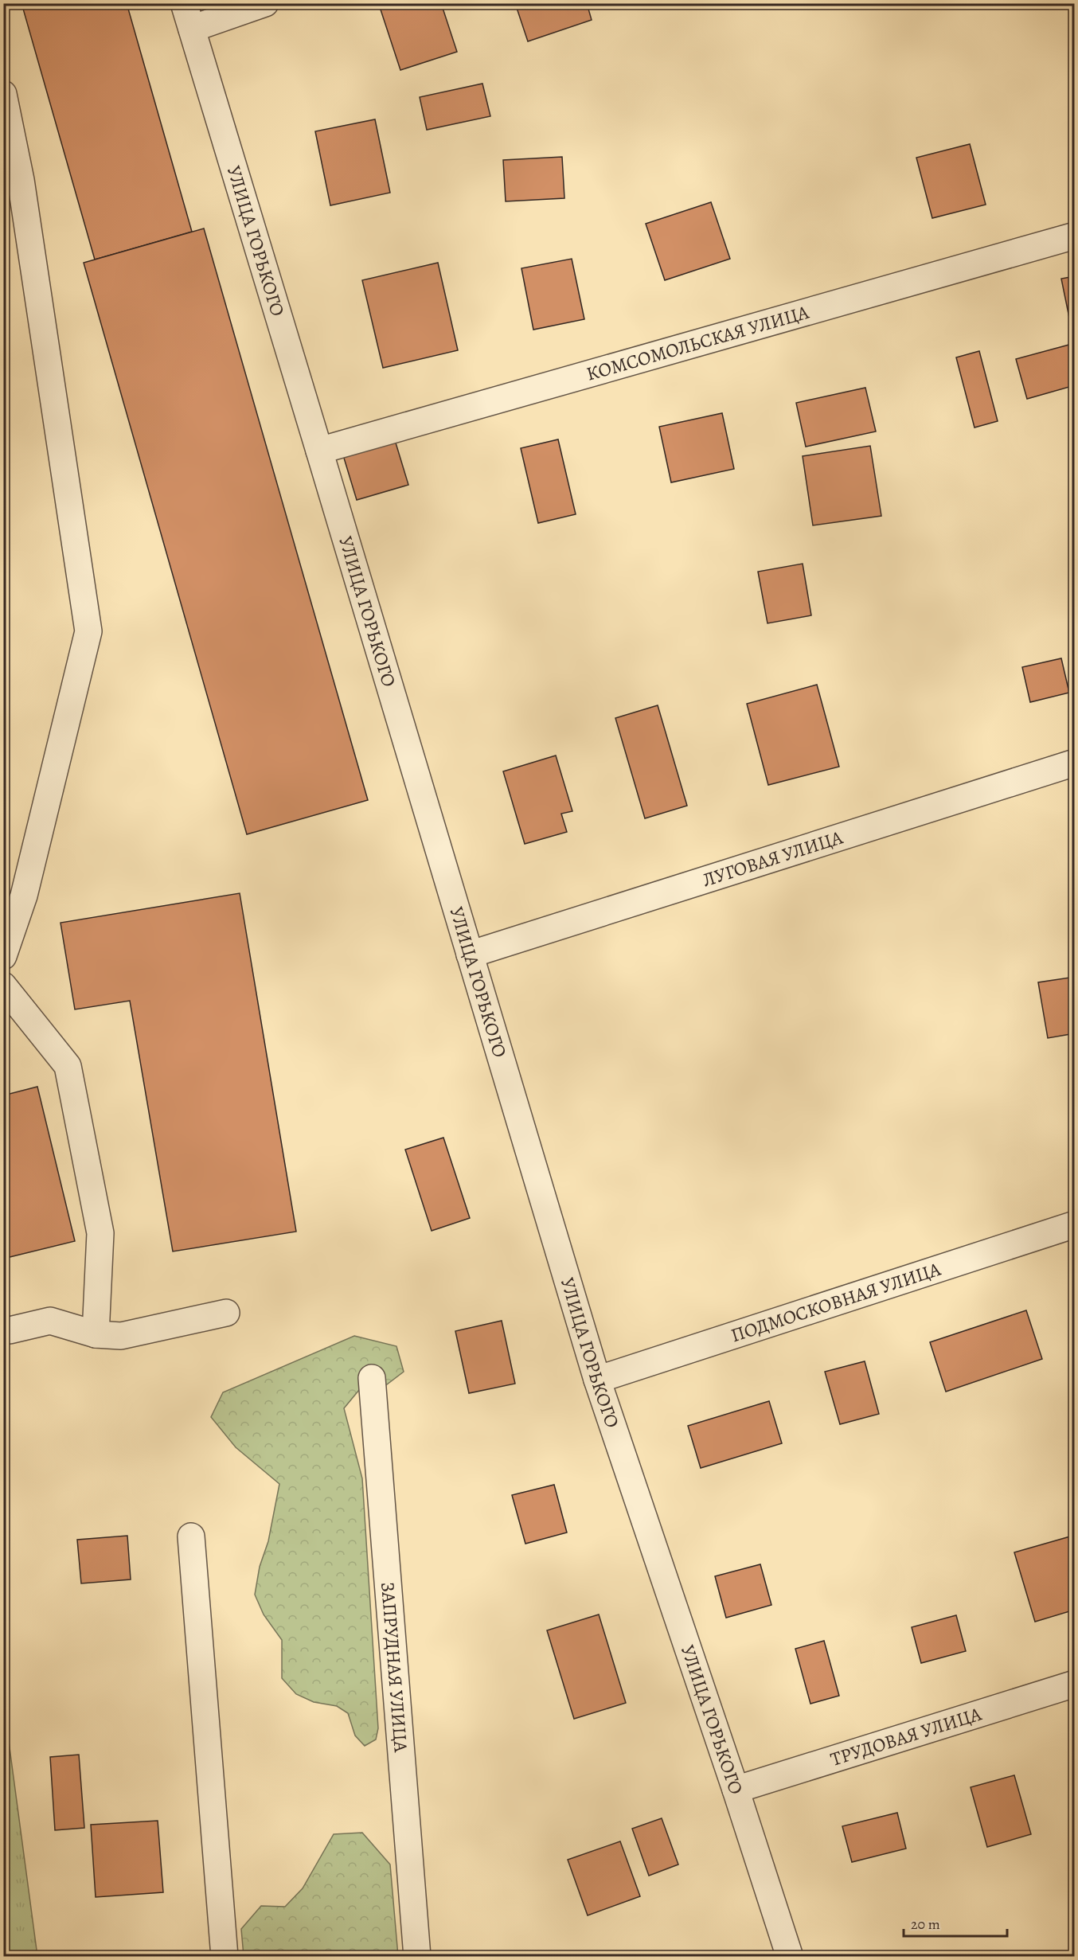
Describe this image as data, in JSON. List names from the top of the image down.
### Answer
{
  "streets": {
    "street": [
      "УЛИЦА ГОРЬКОГО",
      "КОМСОМОЛЬСКАЯ УЛИЦА",
      "ЛУГОВАЯ УЛИЦА",
      "ПОДМОСКОВНАЯ УЛИЦА",
      "ЗАПРУДНАЯ УЛИЦА",
      "ТРУДОВАЯ УЛИЦА"
    ]
  },
  "crossings": [
    ["УЛИЦА ГОРЬКОГО", "КОМСОМОЛЬСКАЯ УЛИЦА"],
    ["УЛИЦА ГОРЬКОГО", "ЛУГОВАЯ УЛИЦА"],
    ["УЛИЦА ГОРЬКОГО", "ПОДМОСКОВНАЯ УЛИЦА"],
    ["УЛИЦА ГОРЬКОГО", "ТРУДОВАЯ УЛИЦА"]
  ],
  "scale_bar": "20 m"
}
